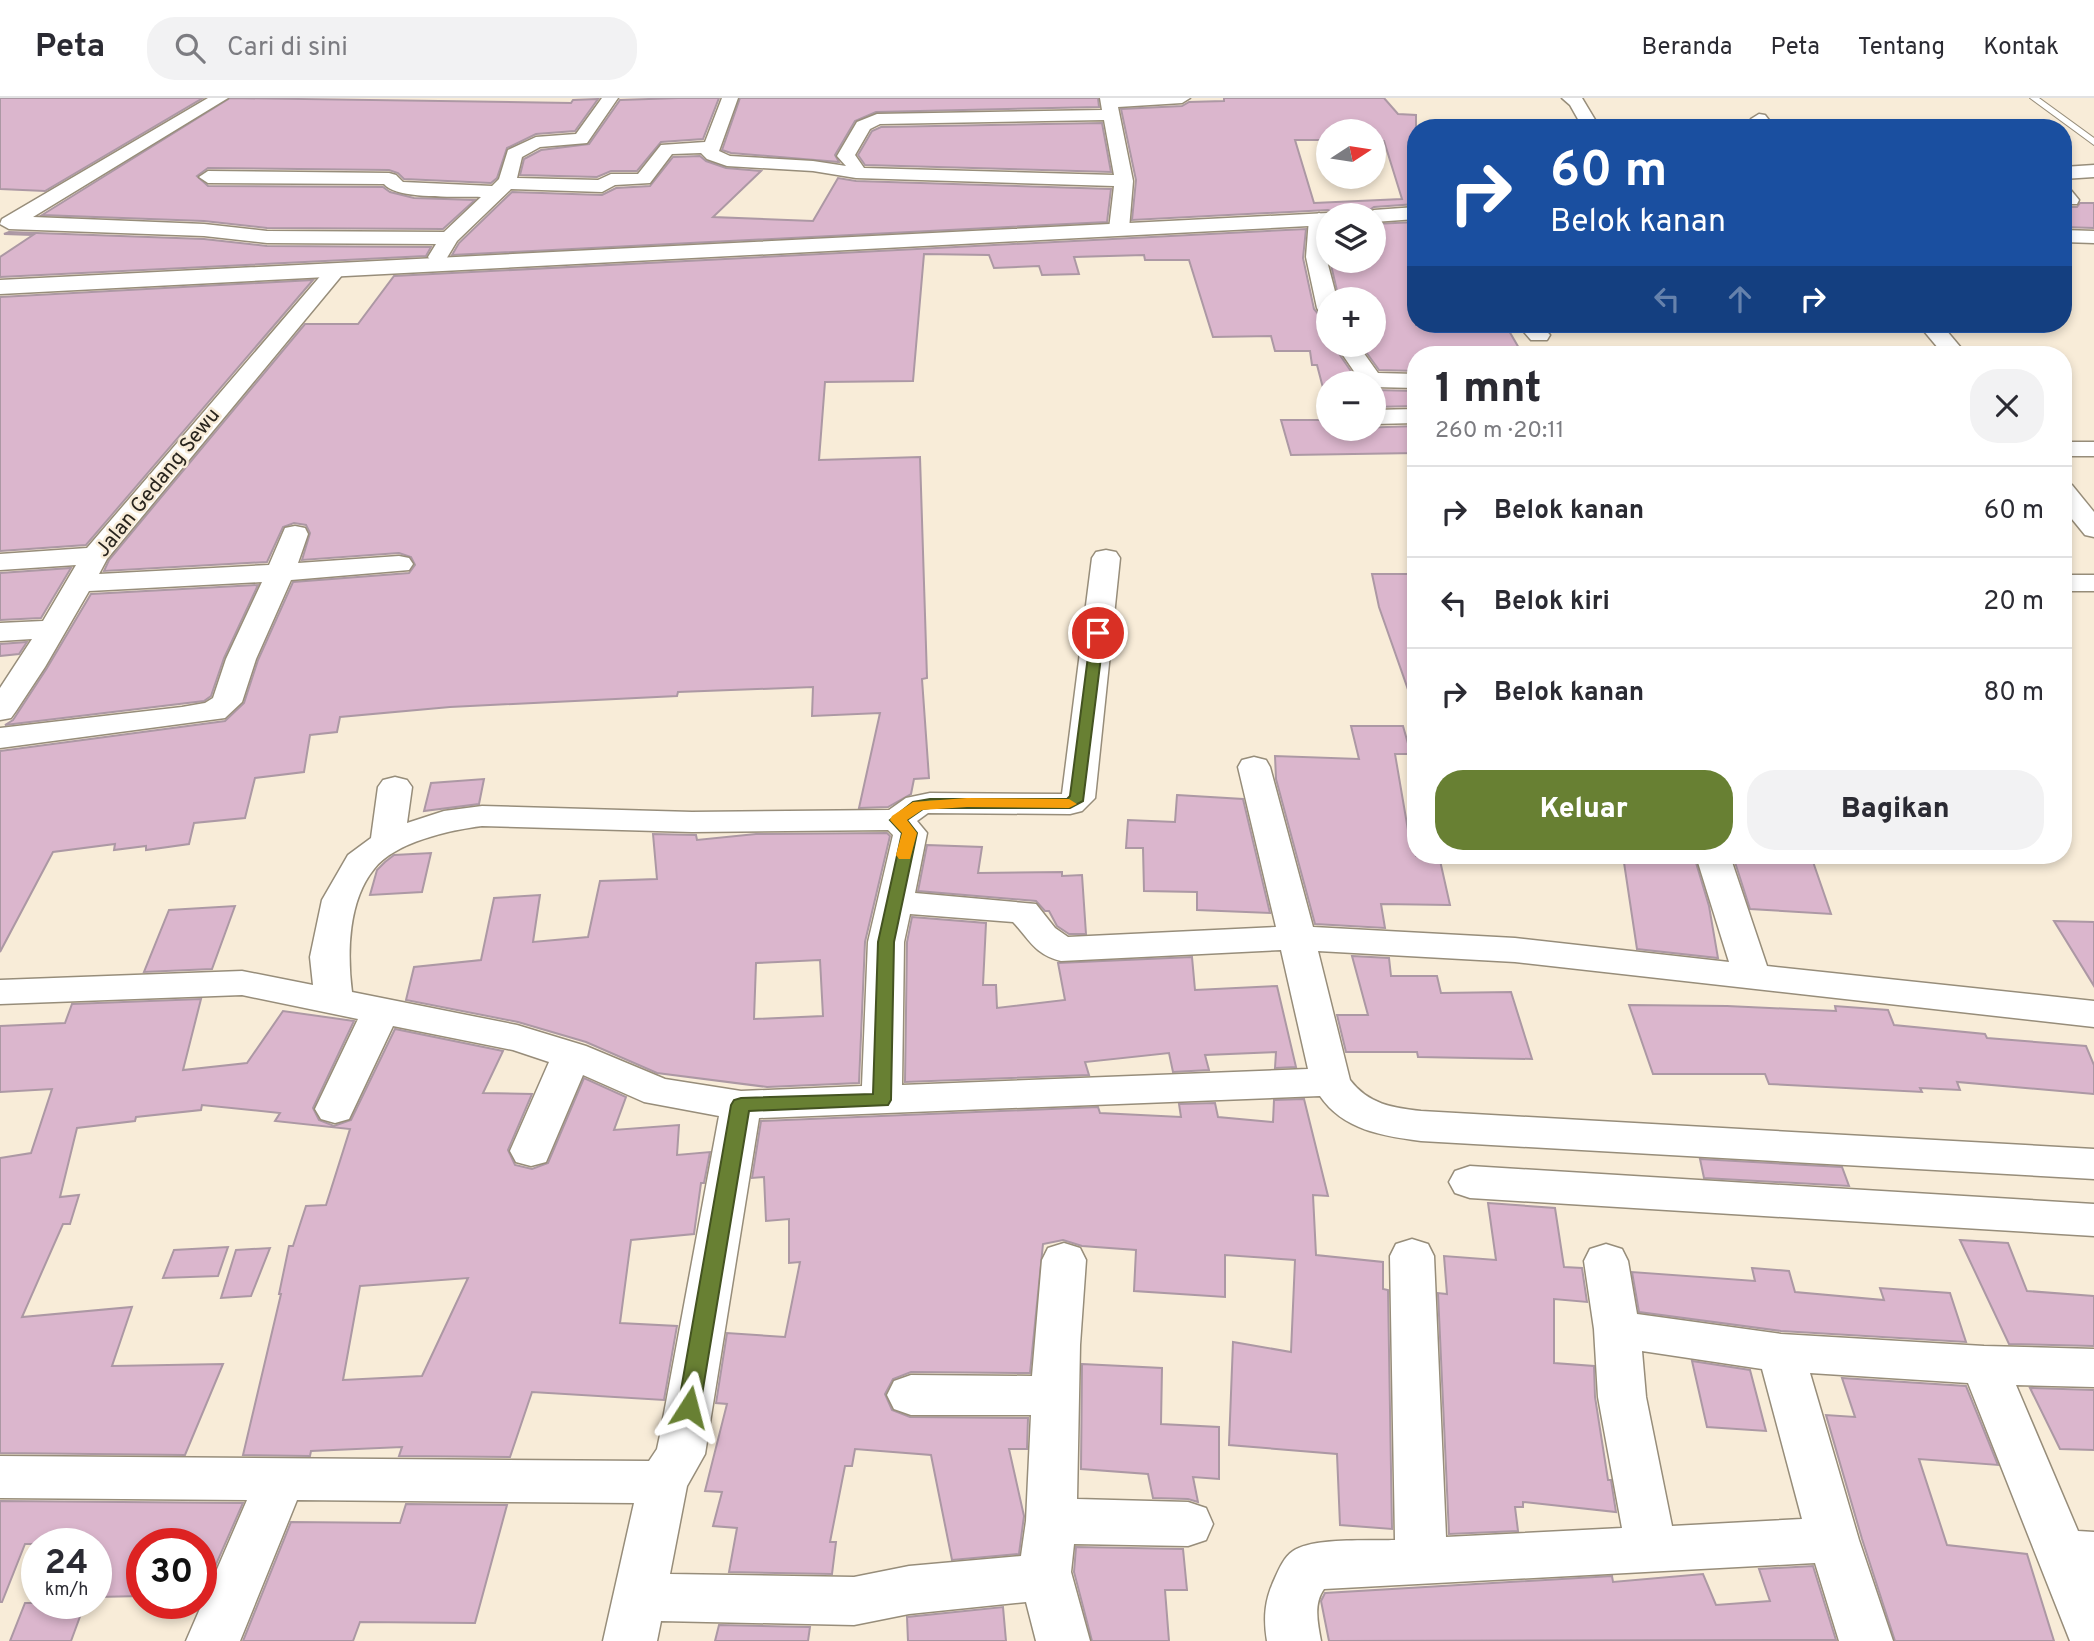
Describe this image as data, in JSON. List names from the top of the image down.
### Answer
{
  "streets": {
    "street": ["Jalan Gedang Sewu"]
  },
  "north": "right",
  "page": {
    "header": "Peta",
    "search": "Cari di sini",
    "nav": [
      "Beranda",
      "Peta",
      "Tentang",
      "Kontak"
    ],
    "map_buttons": ["+", "−"],
    "turn": ["60 m", "Belok kanan"],
    "heading": ["1 mnt", "260 m · 20:11"],
    "list": [
      {
        "name": "Belok kanan",
        "value": "60 m"
      },
      {
        "name": "Belok kiri",
        "value": "20 m"
      },
      {
        "name": "Belok kanan",
        "value": "80 m"
      }
    ],
    "buttons": ["Keluar", "Bagikan"],
    "speed": "24 km/h",
    "limit": "30"
  }
}
